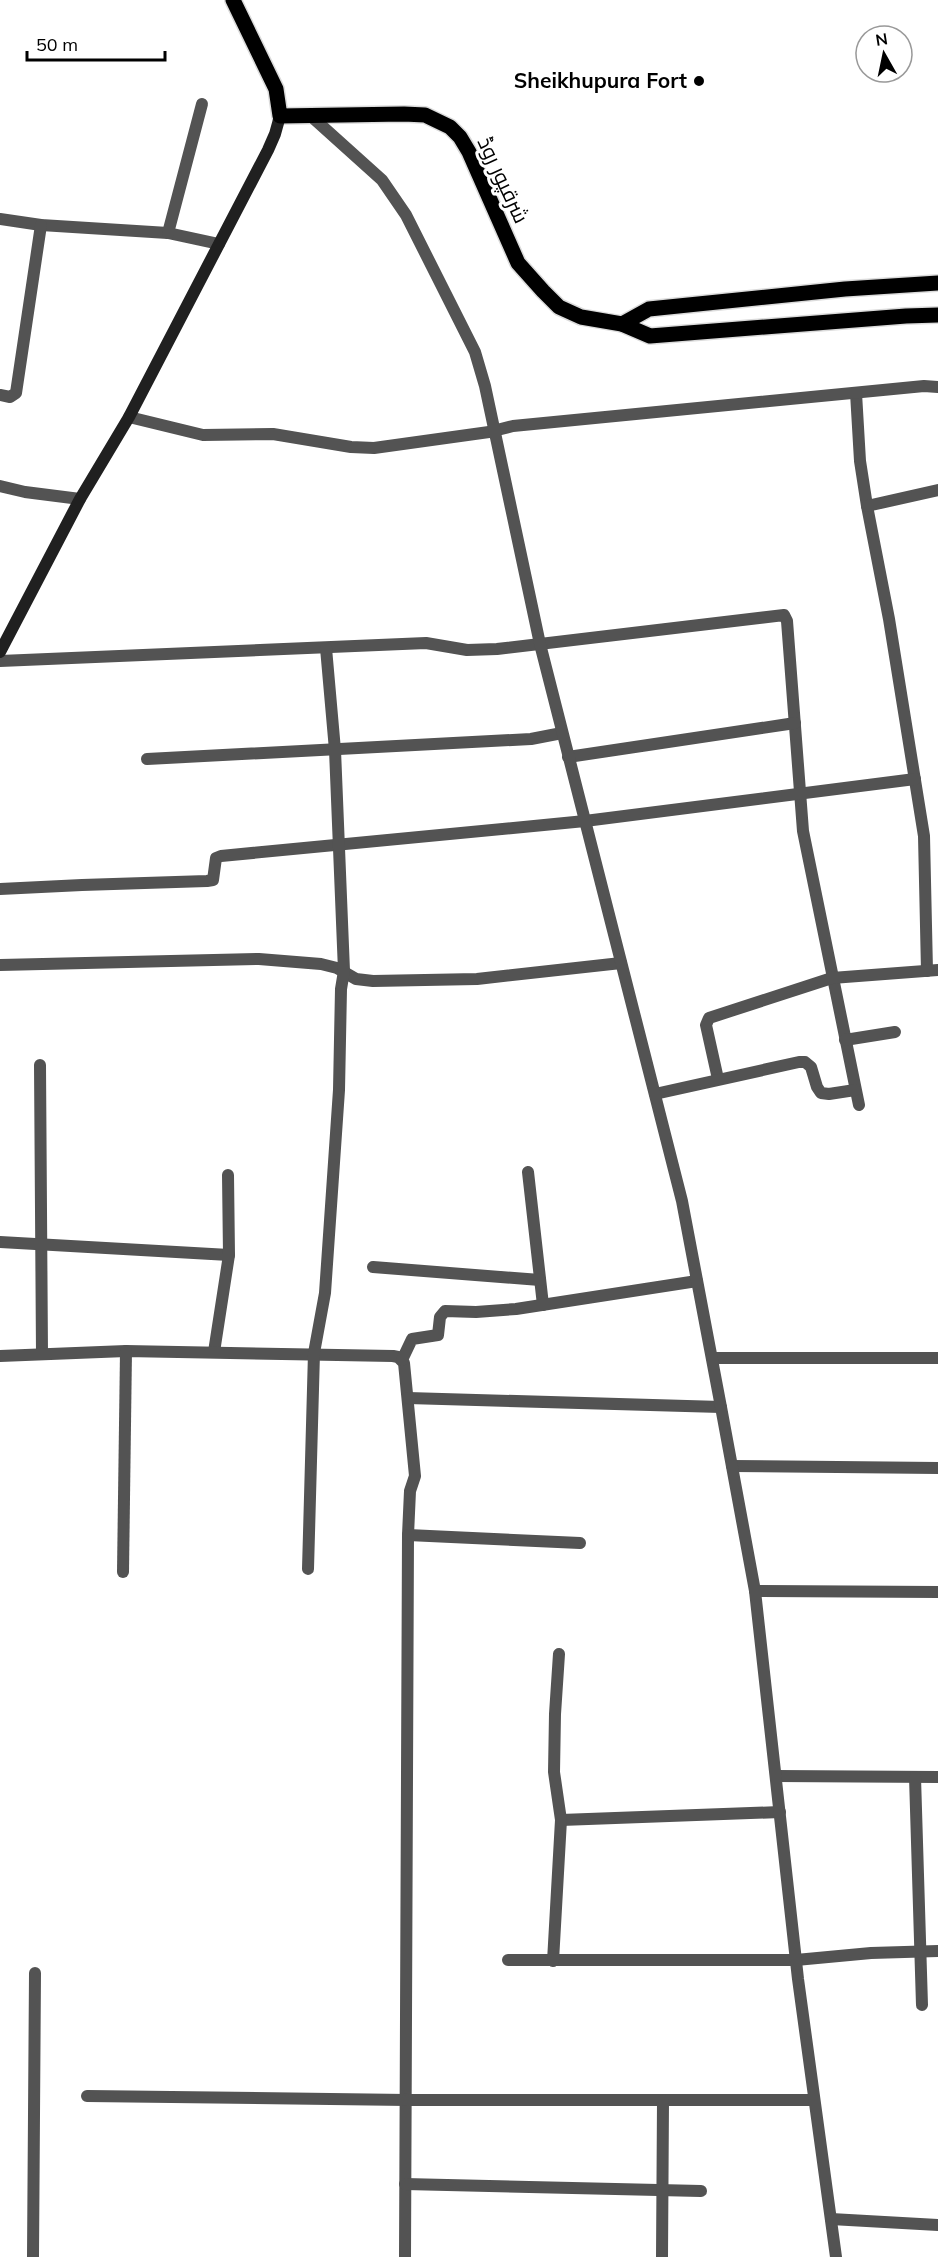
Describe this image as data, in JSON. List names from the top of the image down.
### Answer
{
  "streets": {
    "main road": ["شرقپور روڈ"]
  },
  "places": ["Sheikhupura Fort"],
  "scale_bar": "50 m",
  "north": "top"
}
